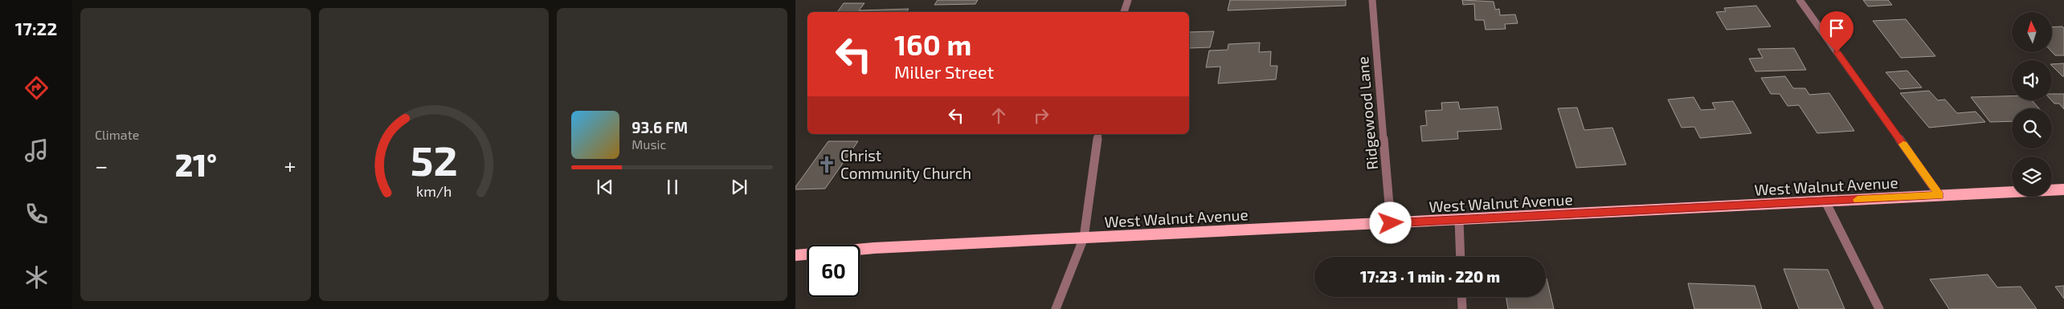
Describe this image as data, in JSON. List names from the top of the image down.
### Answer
{
  "streets": {
    "main road": ["West Walnut Avenue"],
    "street": ["Ridgewood Lane"]
  },
  "crossings": [
    ["Ridgewood Lane", "West Walnut Avenue"]
  ],
  "places": {
    "church": ["Christ Community Church"]
  },
  "north": "top",
  "page": {
    "tabs": "17:22",
    "tile": "Climate",
    "turn": ["160 m", "Miller Street"],
    "song": ["93.6 FM", "Music"],
    "heat": ["−", "21°", "+"],
    "limit": "60",
    "trip": "17:23 · 1 min · 220 m",
    "gauge": ["52", "km/h"]
  }
}
